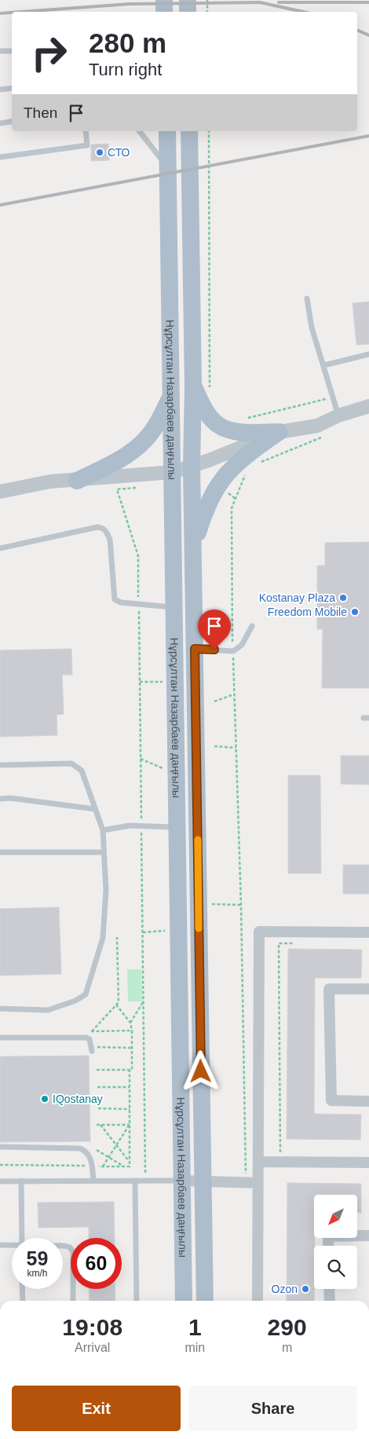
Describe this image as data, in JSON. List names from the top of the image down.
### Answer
{
  "streets": {
    "main road": ["Нұрсұлтан Назарбаев даңғылы"]
  },
  "places": [
    "СТО",
    "Kostanay Plaza",
    "Freedom Mobile",
    "IQostanay",
    "Ozon"
  ],
  "north": "bottom left",
  "page": {
    "turn": ["280 m", "Turn right"],
    "then": "Then",
    "speed": "59 km/h",
    "limit": "60",
    "eta": [
      "19:08",
      "Arrival",
      "1",
      "min",
      "290",
      "m"
    ],
    "buttons": ["Exit", "Share"]
  }
}
